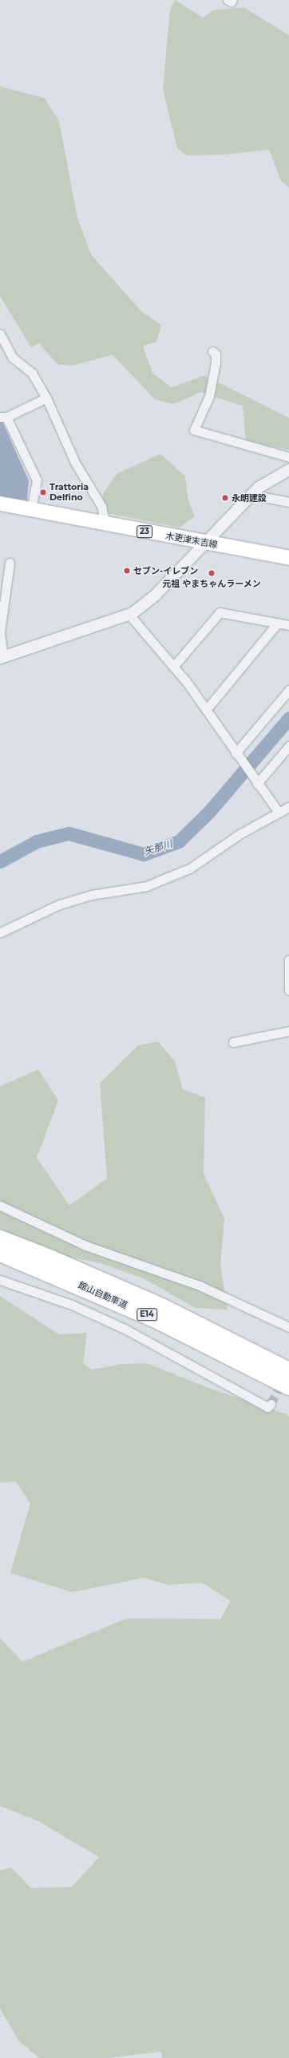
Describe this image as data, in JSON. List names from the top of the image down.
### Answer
{
  "streets": {
    "highway": ["館山自動車道", "E14"],
    "main road": ["23", "木更津末吉線"]
  },
  "water": ["矢那川"],
  "places": [
    "Trattoria Delfino",
    "永朗建設",
    "セブン-イレブン",
    "元祖 やまちゃんラーメン"
  ]
}
